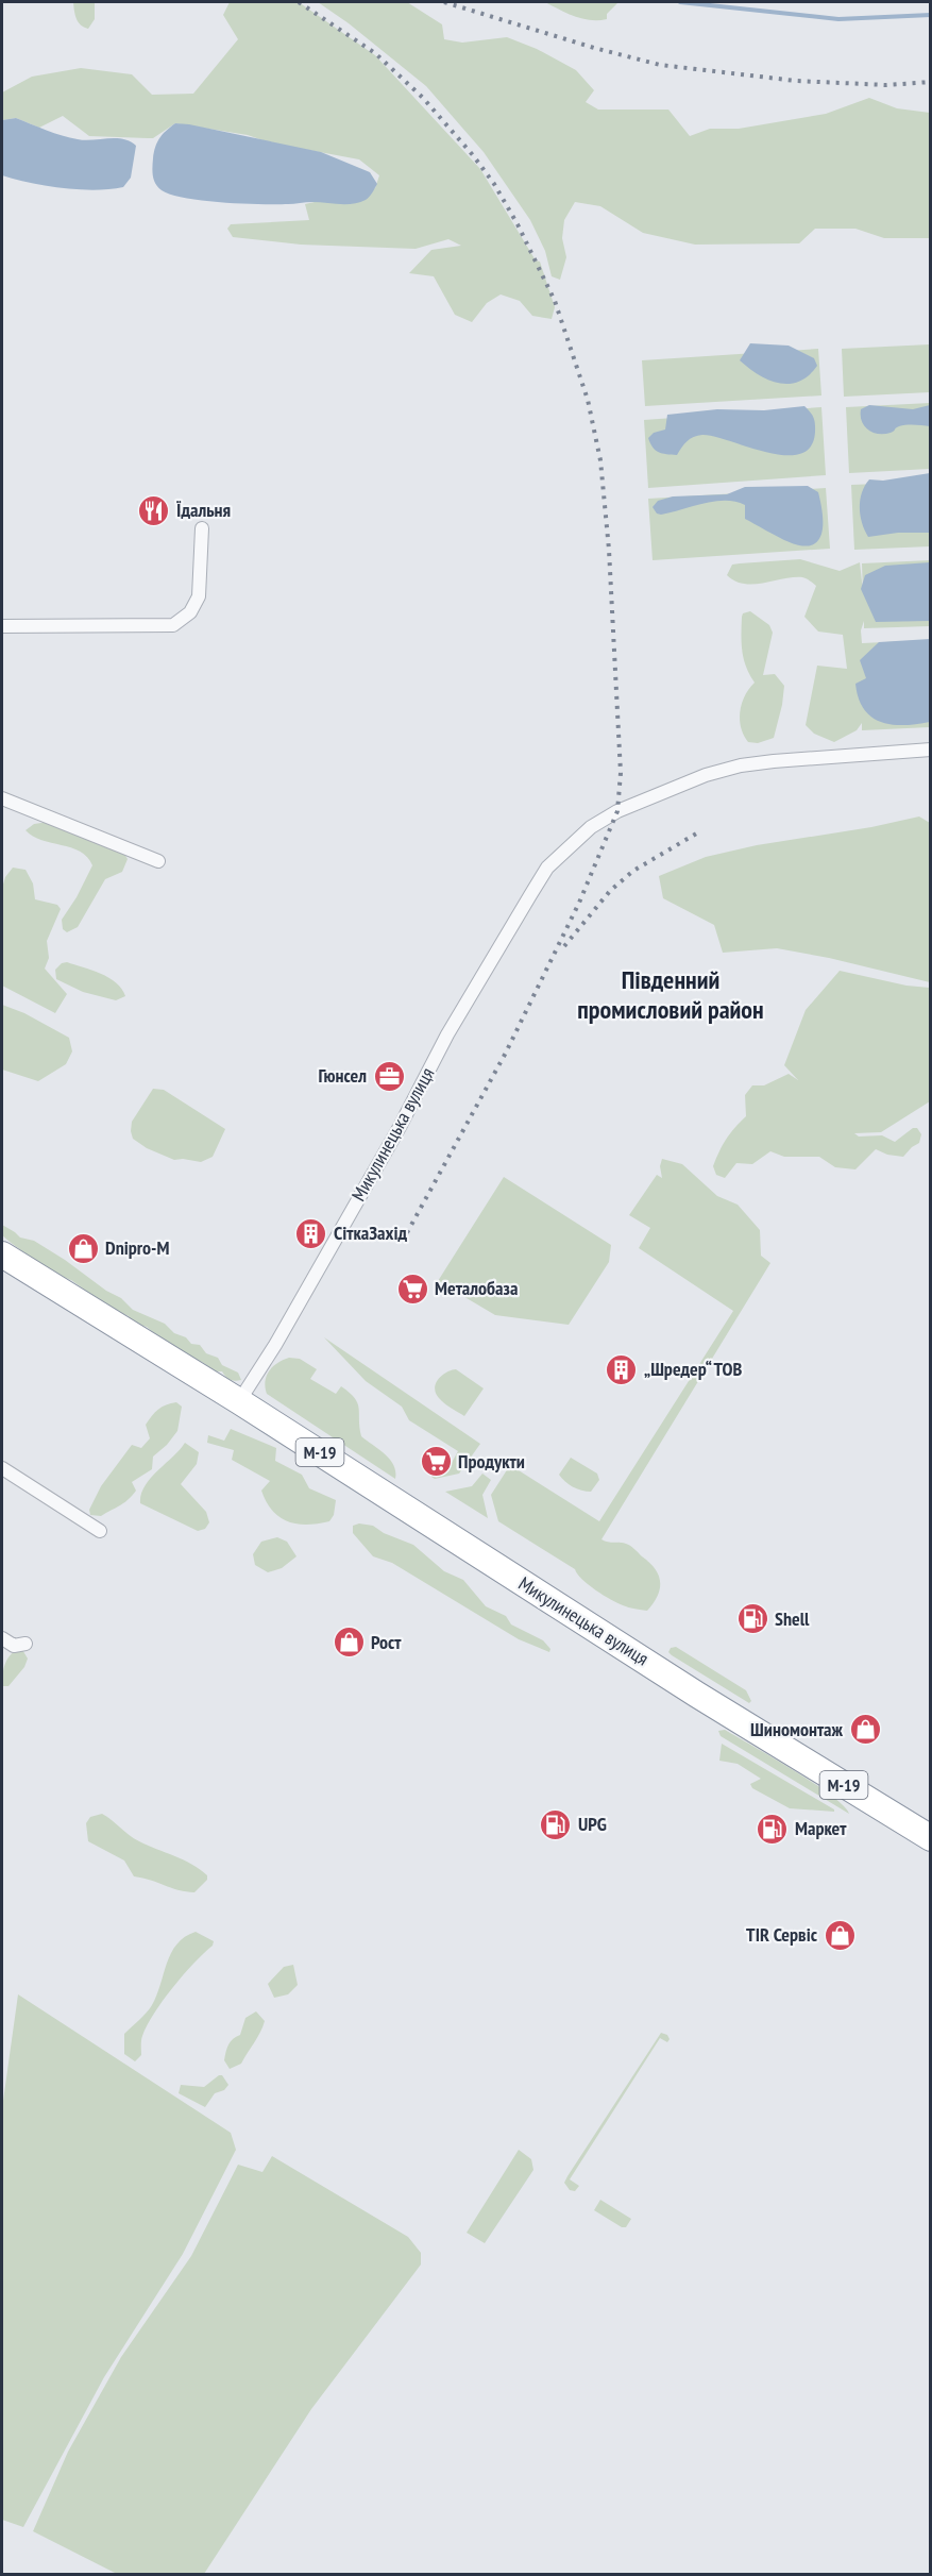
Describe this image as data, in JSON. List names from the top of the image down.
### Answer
{
  "streets": {
    "highway": ["Микулинецька вулиця", "М-19"]
  },
  "districts": ["Південний промисловий район"],
  "places": {
    "restaurant": ["Їдальня"],
    "office": ["Гюнсел"],
    "building": ["СіткаЗахід", "„Шредер“ ТОВ"],
    "shop": [
      "Dnipro-M",
      "Рост",
      "Шиномонтаж",
      "TIR Сервіс"
    ],
    "supermarket": ["Металобаза", "Продукти"],
    "fuel station": ["Shell", "UPG", "Маркет"]
  }
}
